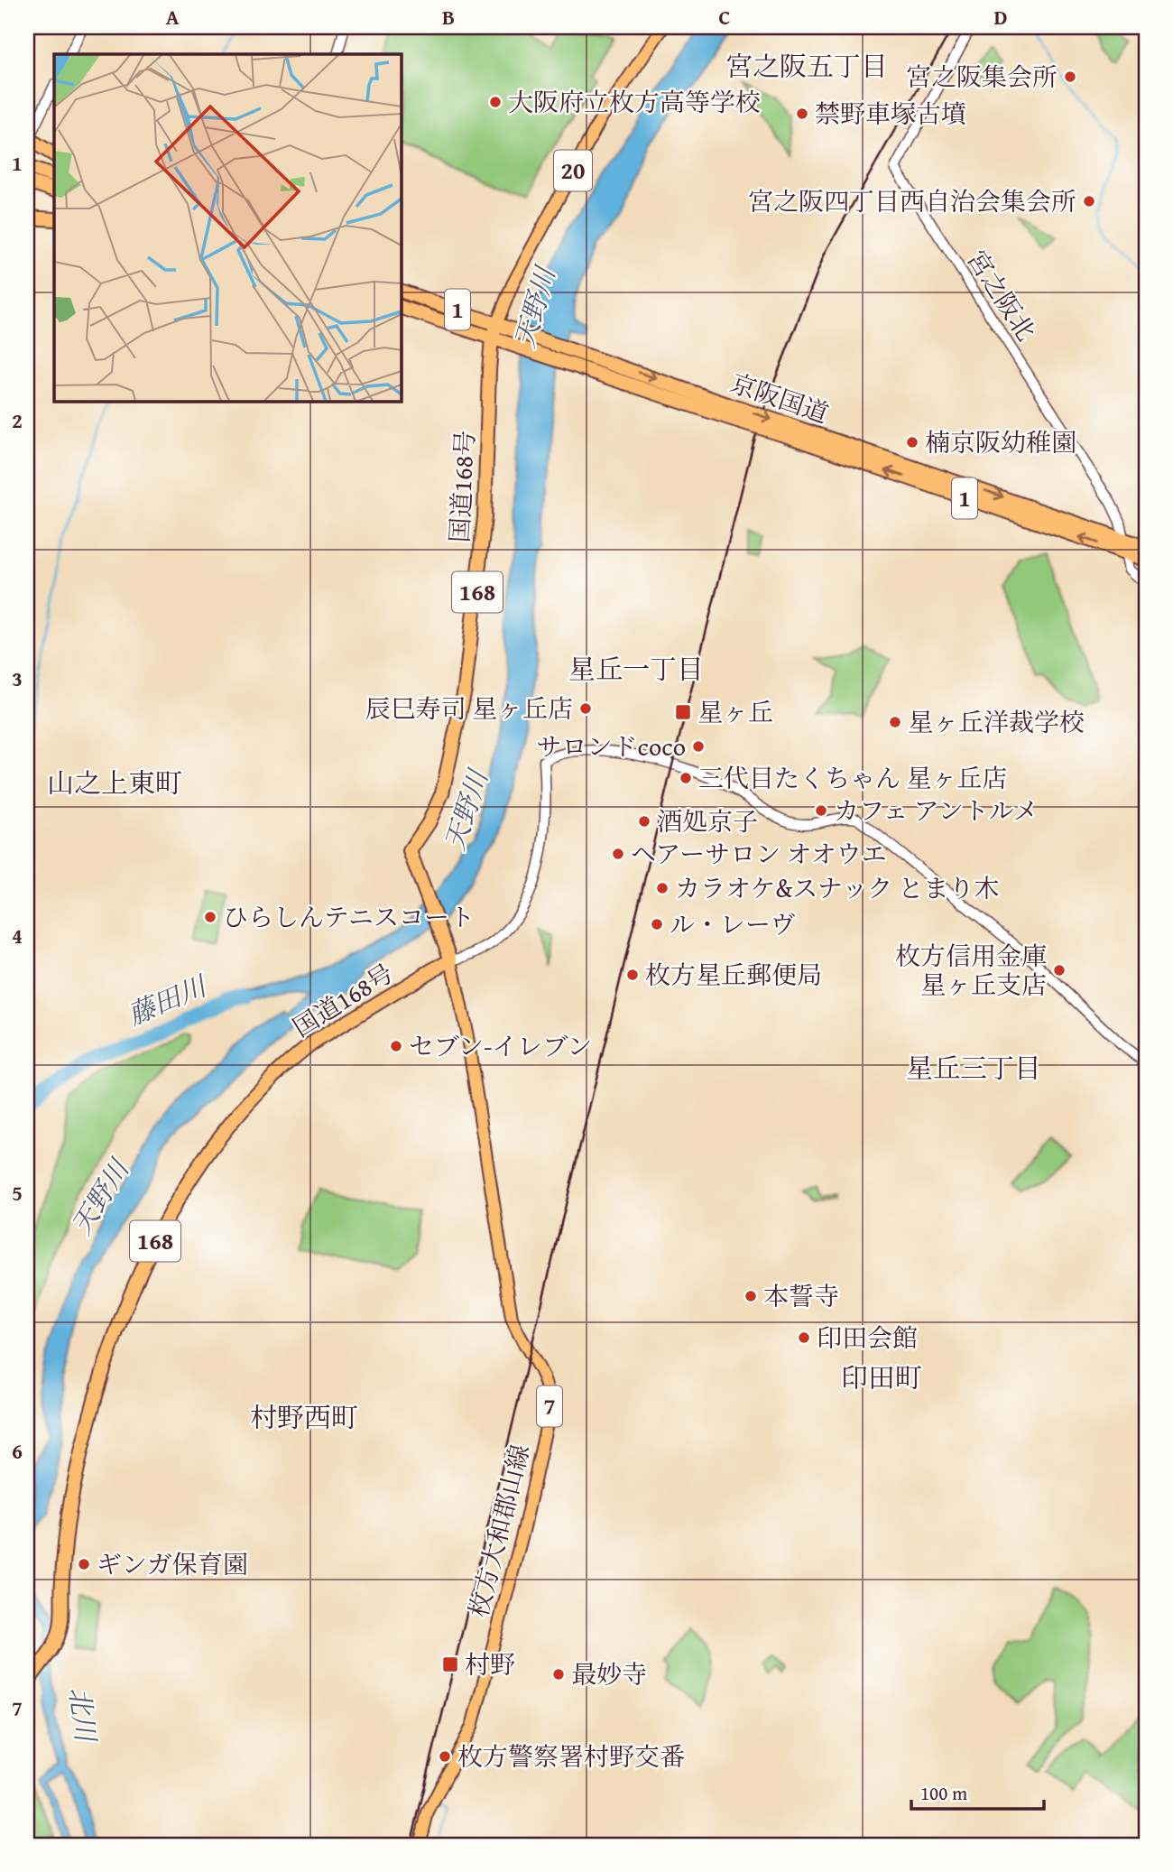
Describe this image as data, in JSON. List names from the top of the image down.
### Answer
{
  "streets": {
    "highway": [
      "1",
      "京阪国道",
      "国道168号",
      "168"
    ],
    "main road": ["20", "7", "枚方大和郡山線"],
    "street": ["宮之阪北"]
  },
  "crossings": [
    ["20", "京阪国道"],
    ["20", "国道168号"],
    ["宮之阪北", "京阪国道"],
    ["京阪国道", "国道168号"],
    ["国道168号", "枚方大和郡山線"]
  ],
  "districts": [
    "宮之阪五丁目",
    "星丘一丁目",
    "山之上東町",
    "星丘三丁目",
    "印田町",
    "村野西町"
  ],
  "water": ["天野川", "藤田川", "北川"],
  "places": {
    "other": [
      "宮之阪集会所",
      "大阪府立枚方高等学校",
      "禁野車塚古墳",
      "宮之阪四丁目西自治会集会所",
      "楠京阪幼稚園",
      "辰巳寿司 星ヶ丘店",
      "星ヶ丘洋裁学校",
      "サロンドcoco",
      "三代目たくちゃん 星ヶ丘店",
      "カフェ アントルメ",
      "酒処京子",
      "ヘアーサロン オオウエ",
      "カラオケ&スナック とまり木",
      "ひらしんテニスコート",
      "ル・レーヴ",
      "枚方信用金庫 星ヶ丘支店",
      "枚方星丘郵便局",
      "セブン-イレブン",
      "本誓寺",
      "印田会館",
      "ギンガ保育園",
      "最妙寺",
      "枚方警察署村野交番"
    ],
    "transit": ["星ヶ丘", "村野"]
  },
  "scale_bar": "100 m",
  "grid": {
    "columns": [
      "A",
      "B",
      "C",
      "D"
    ],
    "rows": [
      "1",
      "2",
      "3",
      "4",
      "5",
      "6",
      "7"
    ]
  }
}
